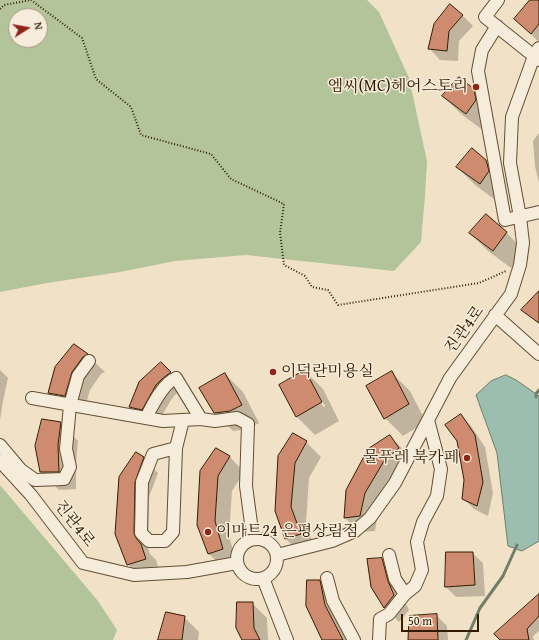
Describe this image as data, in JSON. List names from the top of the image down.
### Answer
{
  "streets": {
    "street": ["진관4로"]
  },
  "places": [
    "엠씨(MC)헤어스토리",
    "이덕란미용실",
    "물푸레 북카페",
    "이마트24 은평상림점"
  ],
  "scale_bar": "50 m",
  "north": "right"
}
